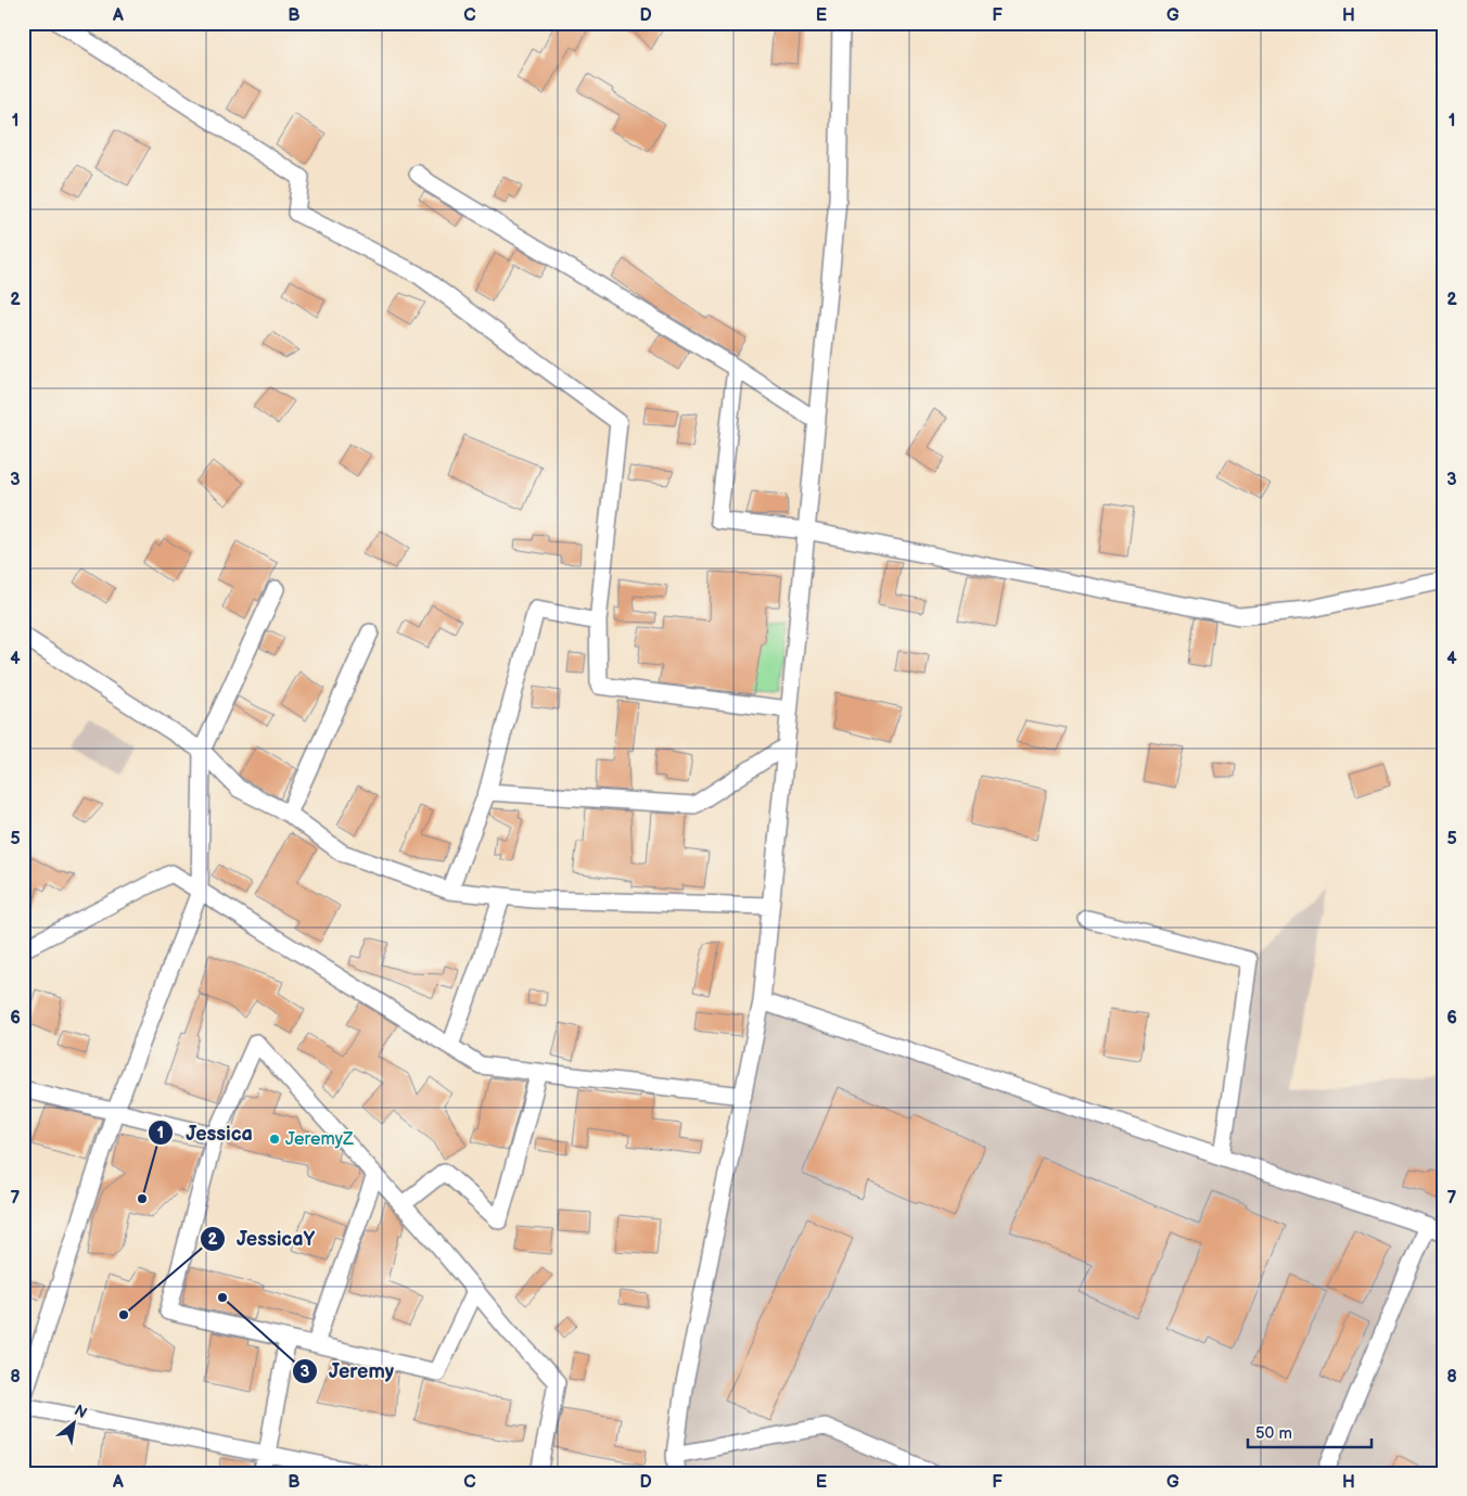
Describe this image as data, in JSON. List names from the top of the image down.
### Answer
{
  "places": [
    "JeremyZ",
    "Jessica",
    "Jeremy",
    "JessicaY"
  ],
  "scale_bar": "50 m",
  "north": "top right",
  "grid": {
    "columns": [
      "A",
      "B",
      "C",
      "D",
      "E",
      "F",
      "G",
      "H"
    ],
    "rows": [
      "1",
      "2",
      "3",
      "4",
      "5",
      "6",
      "7",
      "8"
    ]
  }
}
